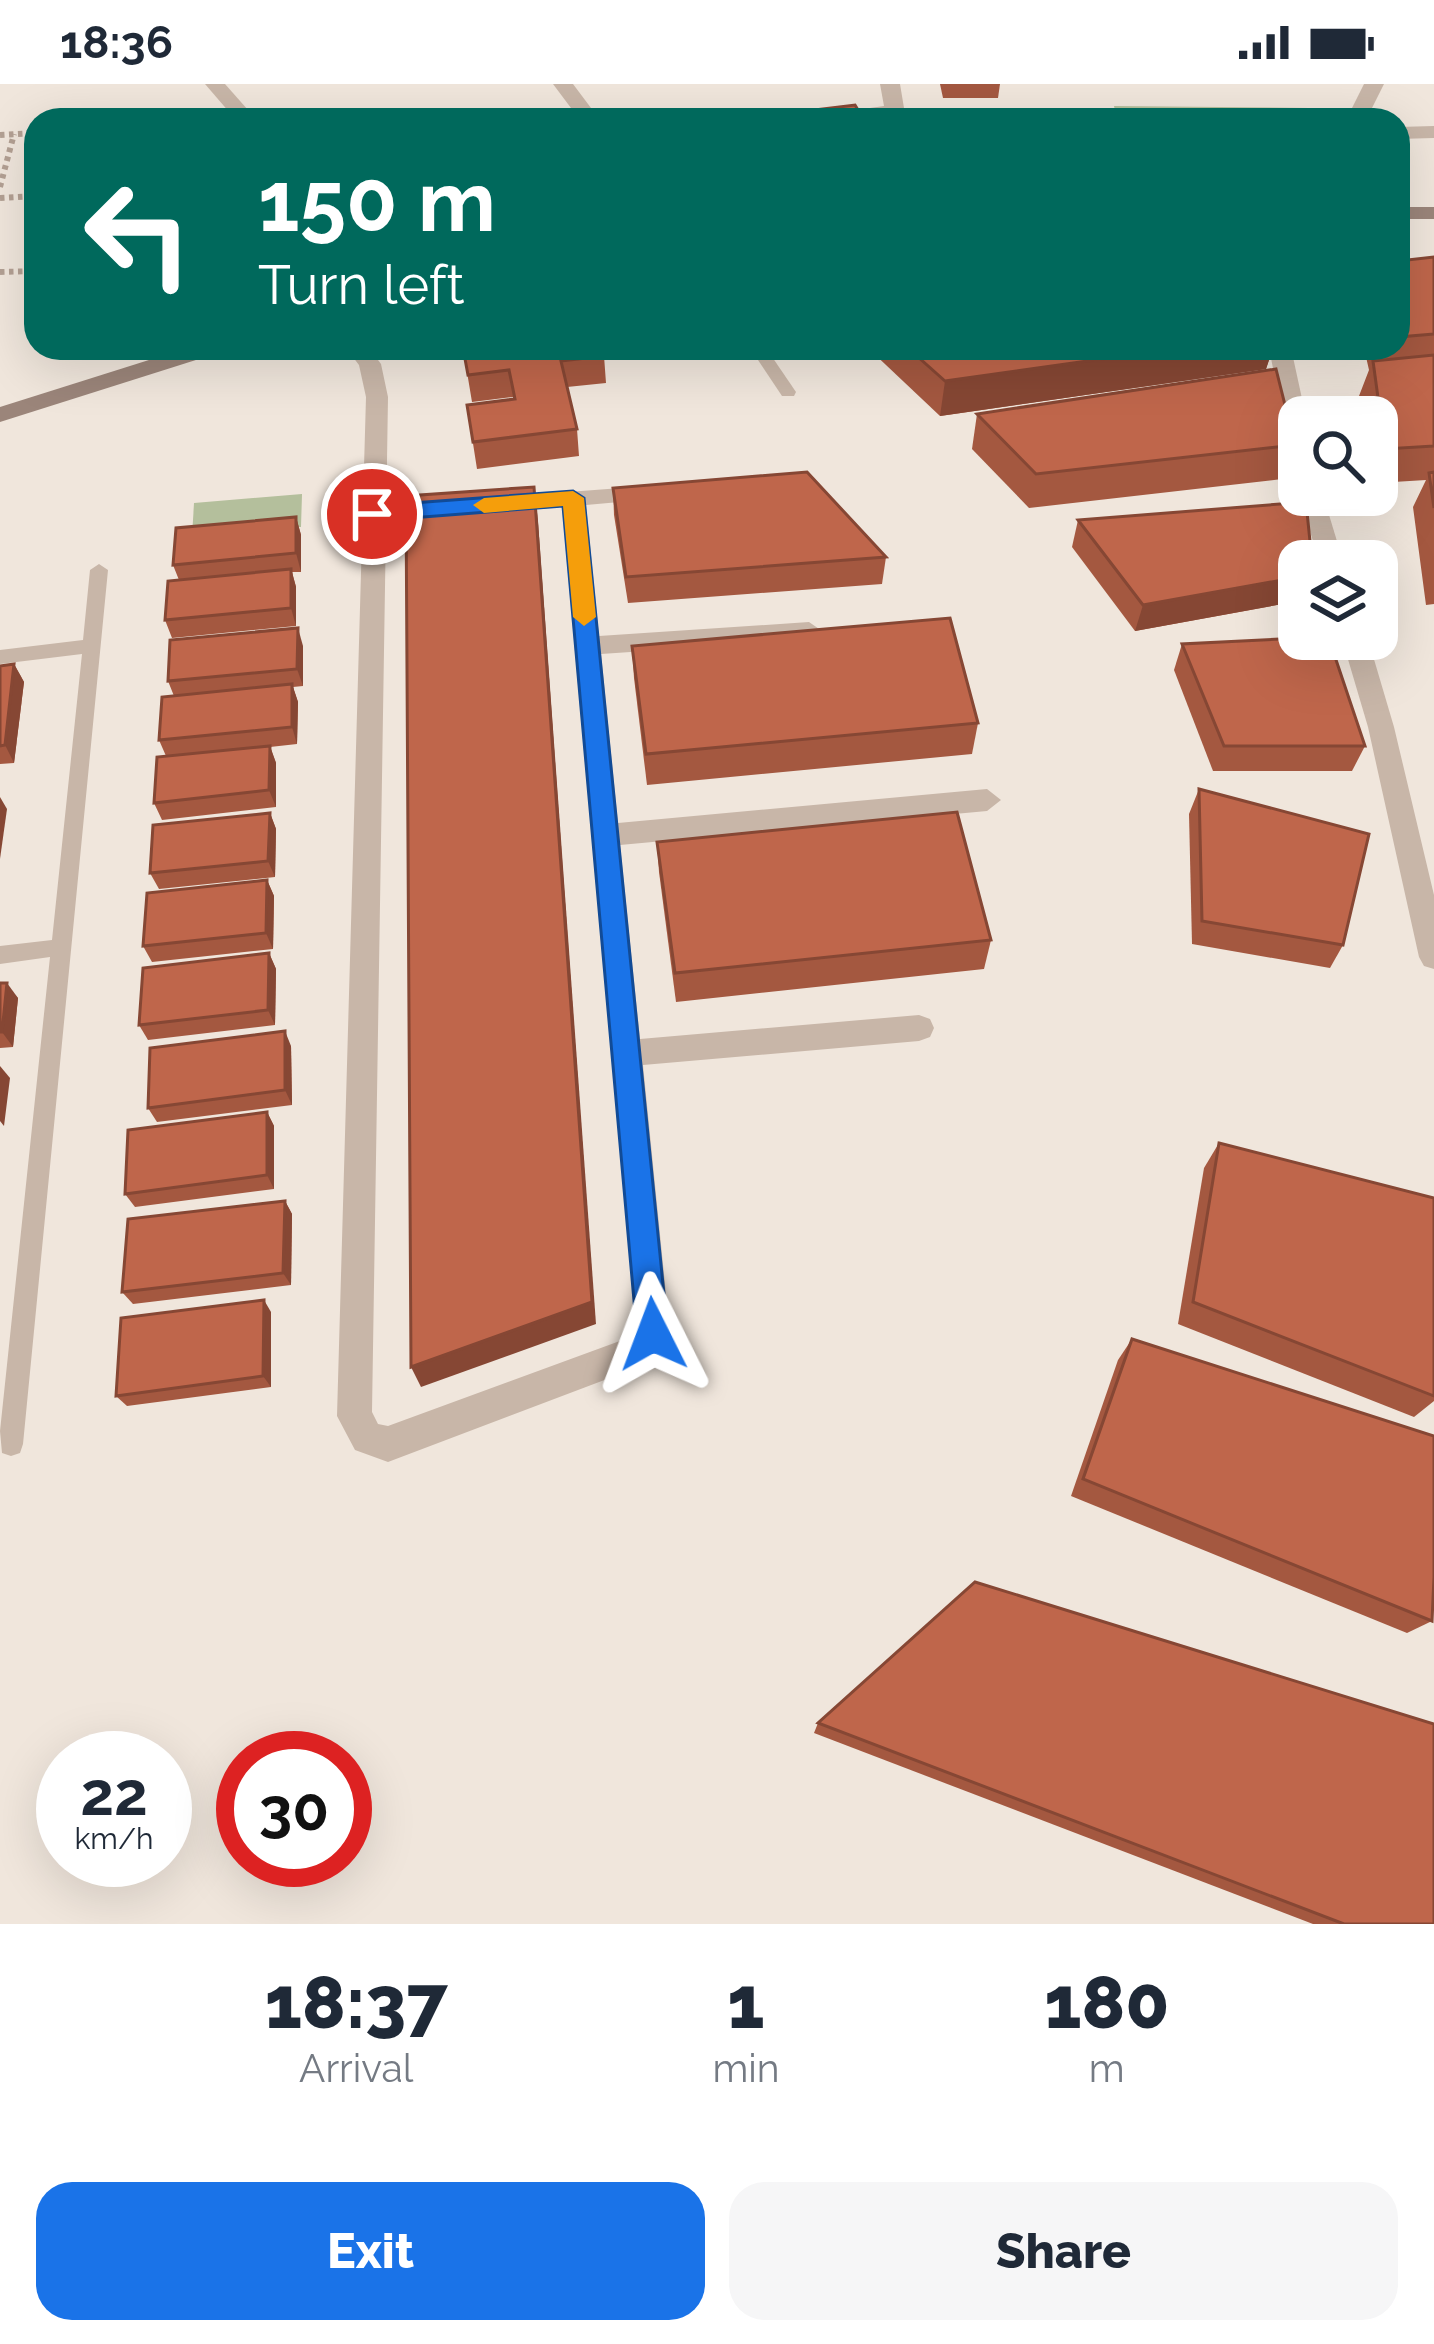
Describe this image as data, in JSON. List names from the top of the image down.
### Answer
{
  "page": {
    "status": "18:36",
    "turn": ["150 m", "Turn left"],
    "speed": "22 km/h",
    "limit": "30",
    "eta": [
      "18:37",
      "Arrival",
      "1",
      "min",
      "180",
      "m"
    ],
    "buttons": ["Exit", "Share"]
  }
}
